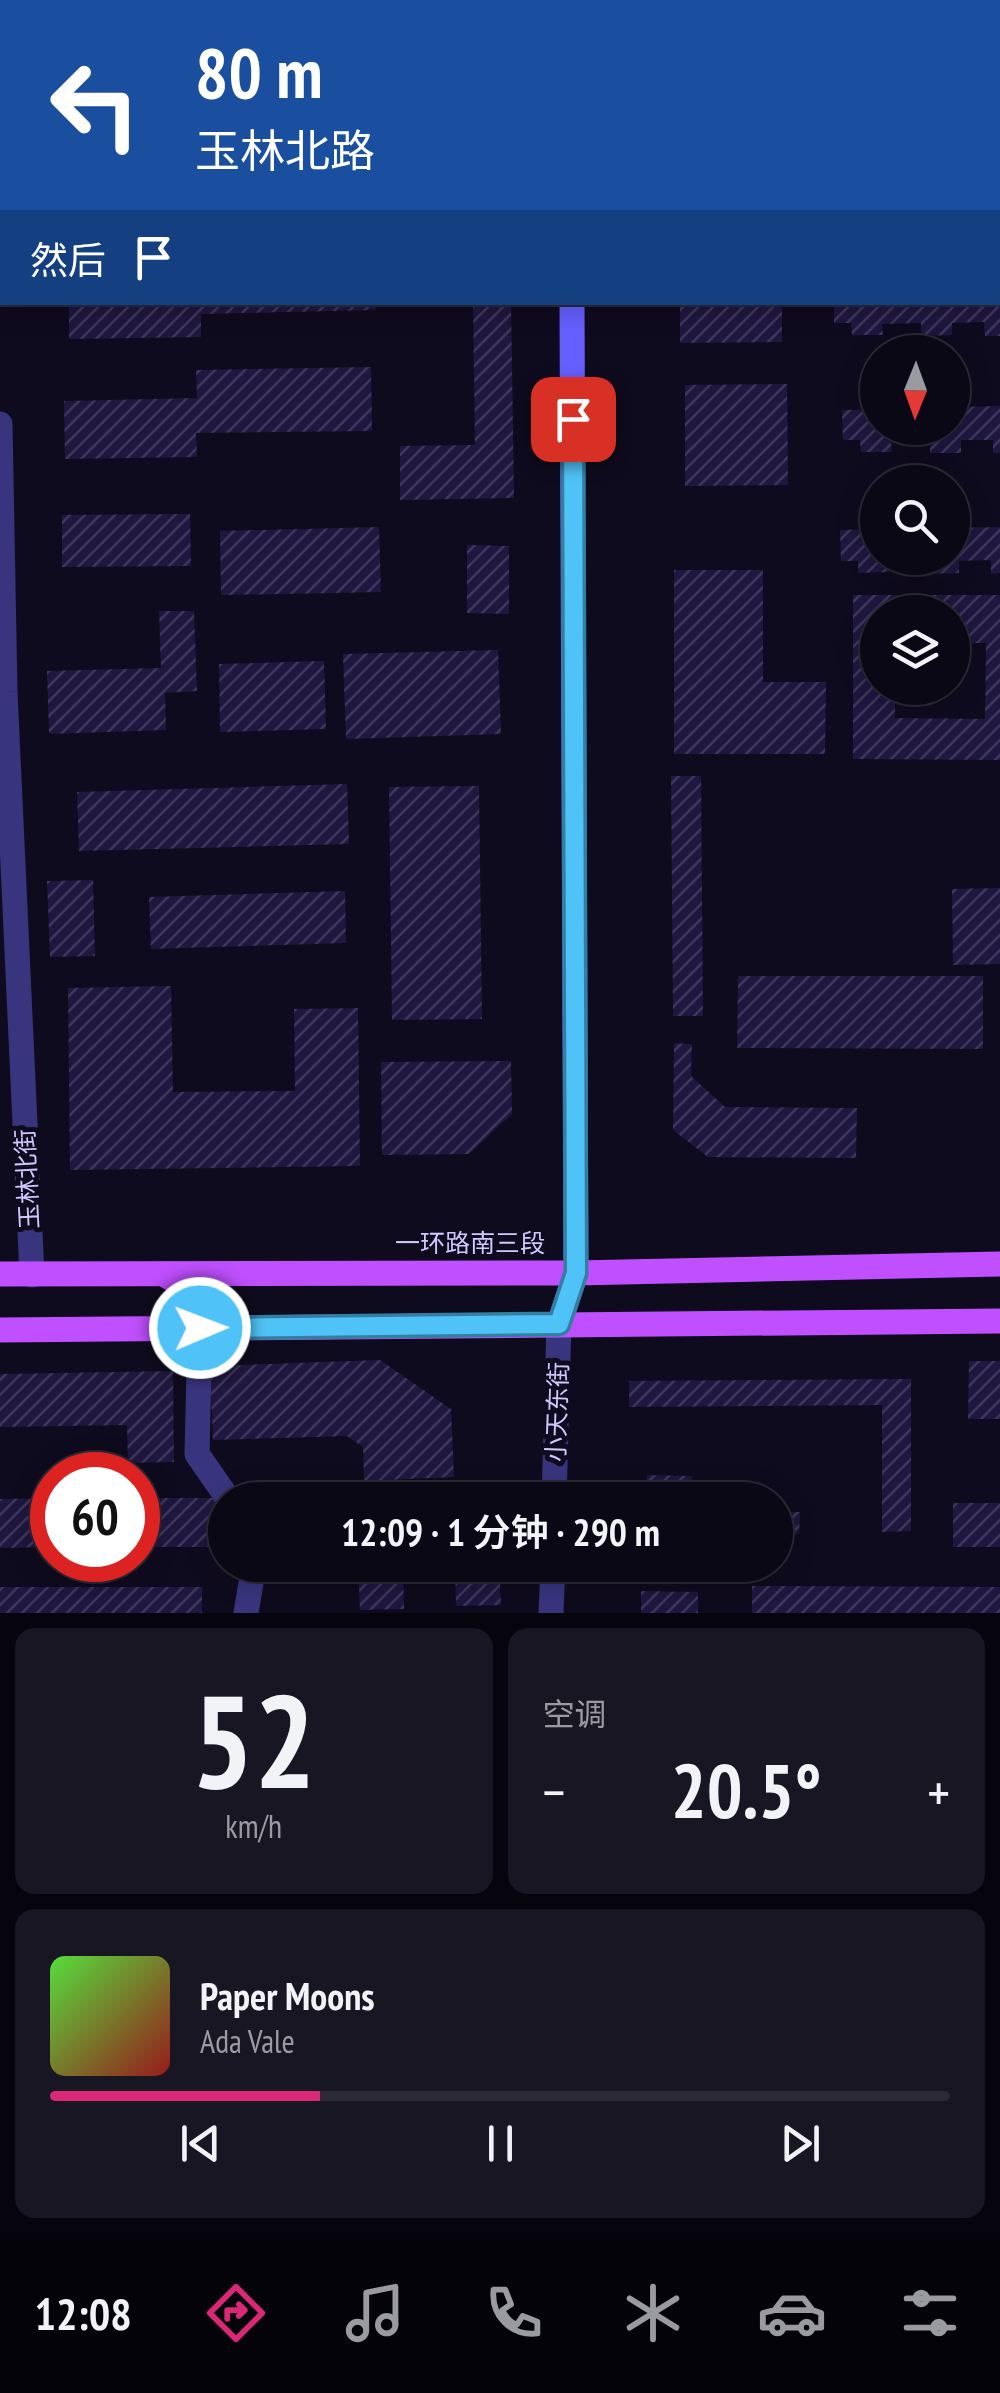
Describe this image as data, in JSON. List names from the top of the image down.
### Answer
{
  "streets": {
    "main road": ["一环路南三段"],
    "street": ["玉林北街", "小天东街"]
  },
  "crossings": [
    ["玉林北街", "一环路南三段"]
  ],
  "north": "bottom",
  "page": {
    "turn": ["80 m", "玉林北路"],
    "then": "然后",
    "limit": "60",
    "trip": "12:09 · 1 分钟 · 290 m",
    "tile": [
      ["52", "km/h"],
      "空调"
    ],
    "heat": ["−", "20.5°", "+"],
    "song": ["Paper Moons", "Ada Vale"],
    "tabs": "12:08"
  }
}
